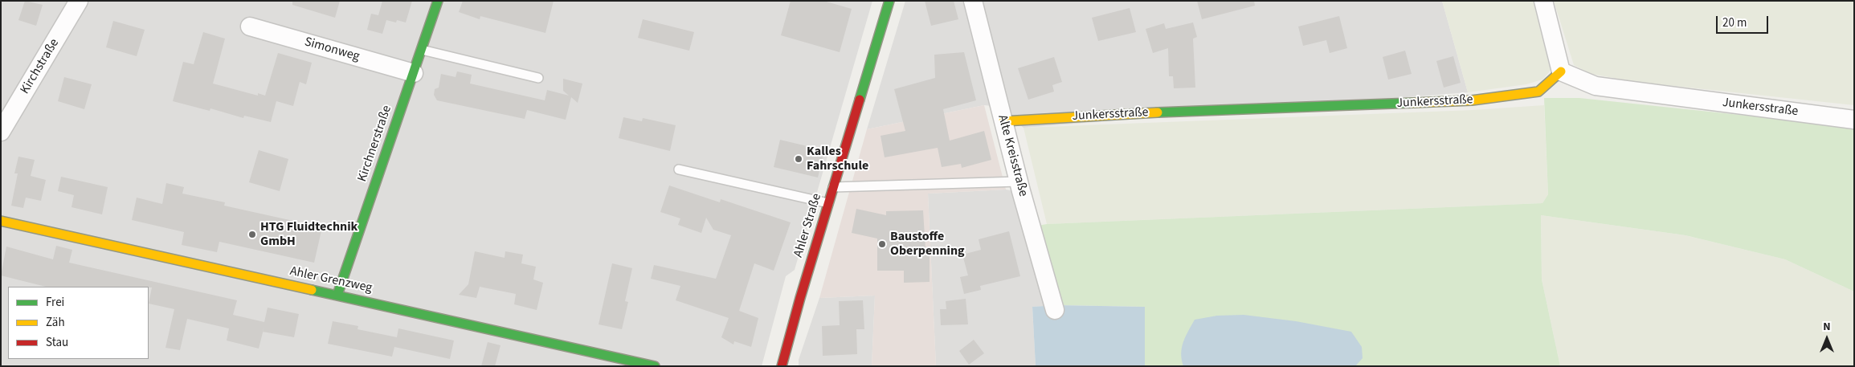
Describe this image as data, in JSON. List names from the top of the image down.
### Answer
{
  "streets": {
    "street": [
      "Simonweg",
      "Kirchstraße",
      "Junkersstraße",
      "Kirchnerstraße",
      "Alte Kreisstraße",
      "Ahler Straße",
      "Ahler Grenzweg"
    ]
  },
  "crossings": [
    ["Simonweg", "Kirchnerstraße"],
    ["Junkersstraße", "Alte Kreisstraße"],
    ["Kirchnerstraße", "Ahler Grenzweg"]
  ],
  "places": ["Kalles Fahrschule", "HTG Fluidtechnik GmbH", "Baustoffe Oberpenning"],
  "legend": ["Frei", "Zäh", "Stau"],
  "scale_bar": "20 m",
  "north": "top"
}
